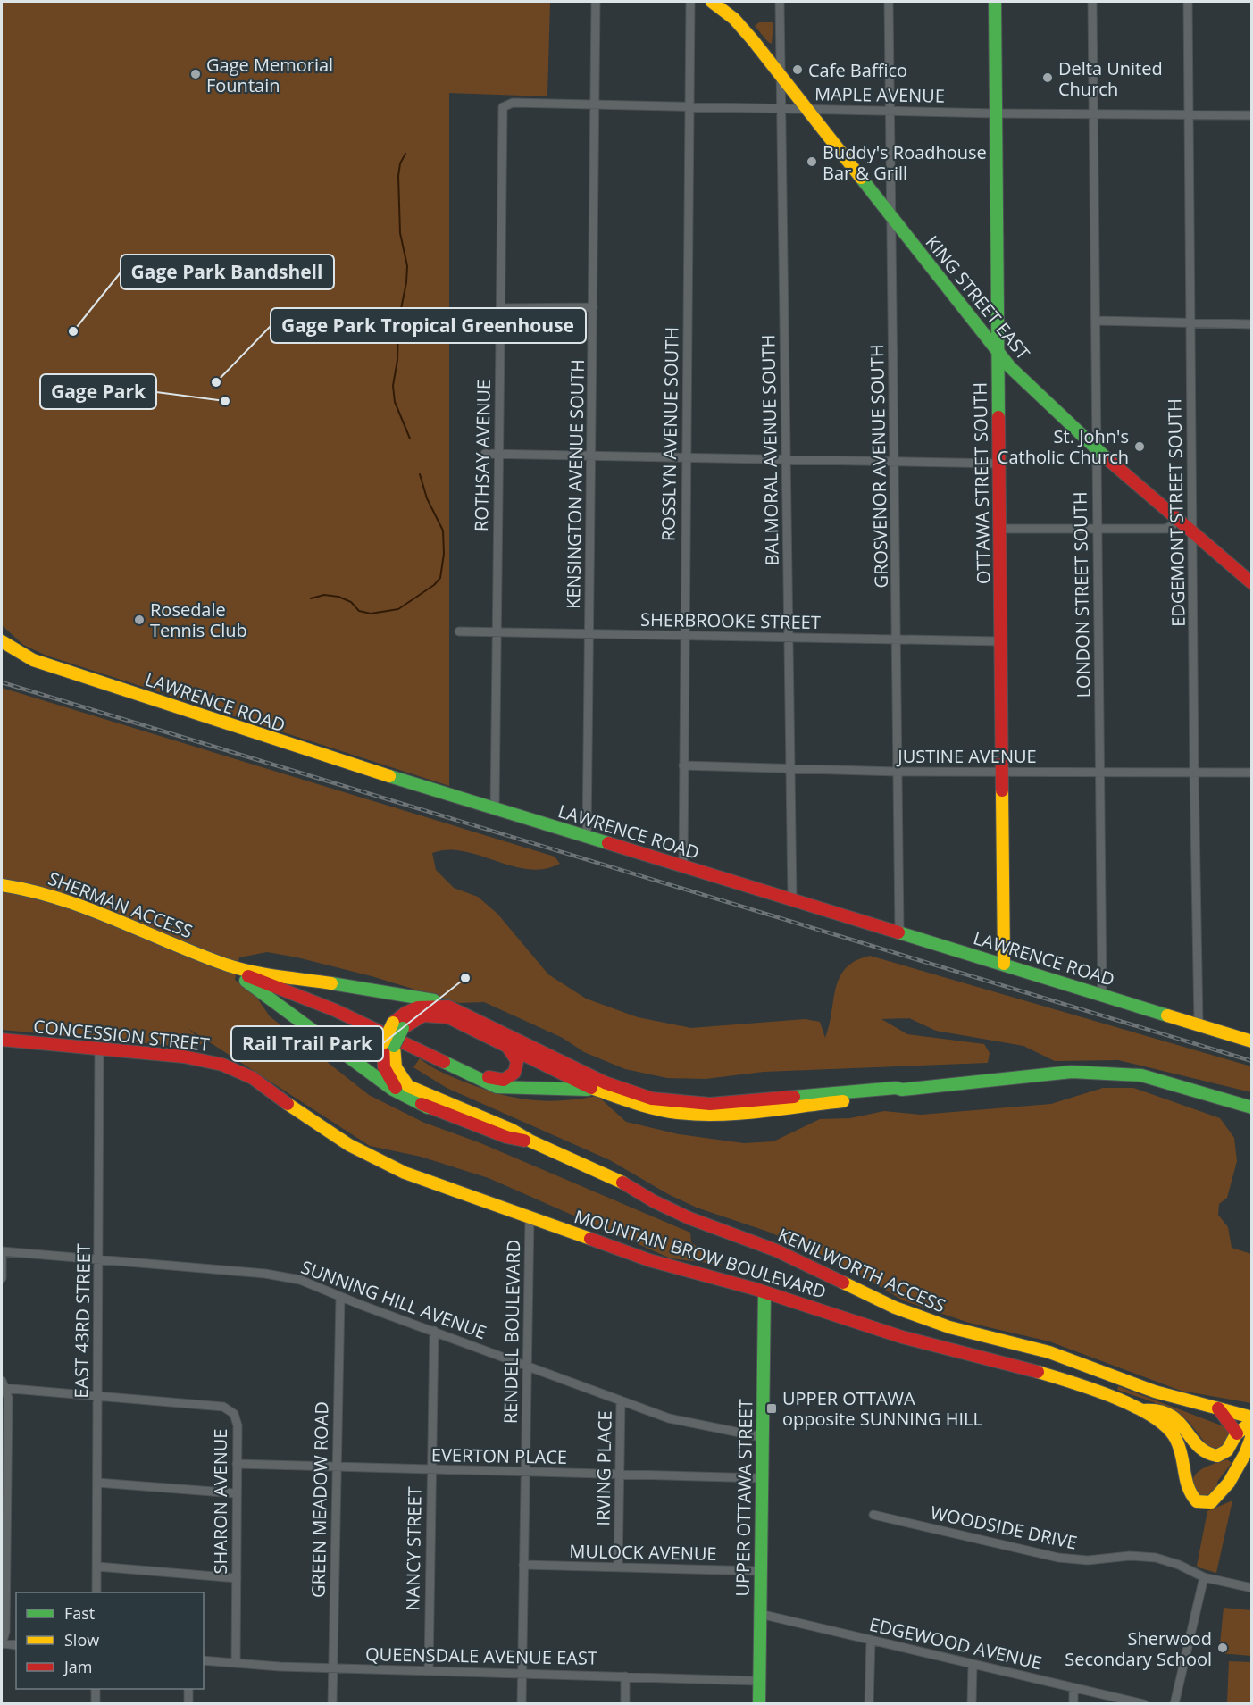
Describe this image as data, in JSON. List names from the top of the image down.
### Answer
{
  "streets": {
    "main road": [
      "KING STREET EAST",
      "OTTAWA STREET SOUTH",
      "LAWRENCE ROAD",
      "SHERMAN ACCESS",
      "CONCESSION STREET",
      "MOUNTAIN BROW BOULEVARD",
      "KENILWORTH ACCESS",
      "UPPER OTTAWA STREET"
    ],
    "street": [
      "MAPLE AVENUE",
      "ROSSLYN AVENUE SOUTH",
      "BALMORAL AVENUE SOUTH",
      "ROTHSAY AVENUE",
      "GROSVENOR AVENUE SOUTH",
      "KENSINGTON AVENUE SOUTH",
      "EDGEMONT STREET SOUTH",
      "LONDON STREET SOUTH",
      "SHERBROOKE STREET",
      "JUSTINE AVENUE",
      "SUNNING HILL AVENUE",
      "EAST 43RD STREET",
      "RENDELL BOULEVARD",
      "EVERTON PLACE",
      "IRVING PLACE",
      "GREEN MEADOW ROAD",
      "SHARON AVENUE",
      "WOODSIDE DRIVE",
      "NANCY STREET",
      "MULOCK AVENUE",
      "EDGEWOOD AVENUE",
      "QUEENSDALE AVENUE EAST"
    ]
  },
  "crossings": [
    ["MAPLE AVENUE", "KING STREET EAST"],
    ["MAPLE AVENUE", "ROSSLYN AVENUE SOUTH"],
    ["MAPLE AVENUE", "BALMORAL AVENUE SOUTH"],
    ["MAPLE AVENUE", "ROTHSAY AVENUE"],
    ["MAPLE AVENUE", "GROSVENOR AVENUE SOUTH"],
    ["MAPLE AVENUE", "OTTAWA STREET SOUTH"],
    ["MAPLE AVENUE", "KENSINGTON AVENUE SOUTH"],
    ["MAPLE AVENUE", "EDGEMONT STREET SOUTH"],
    ["MAPLE AVENUE", "LONDON STREET SOUTH"],
    ["KING STREET EAST", "BALMORAL AVENUE SOUTH"],
    ["KING STREET EAST", "GROSVENOR AVENUE SOUTH"],
    ["KING STREET EAST", "OTTAWA STREET SOUTH"],
    ["KING STREET EAST", "EDGEMONT STREET SOUTH"],
    ["KING STREET EAST", "LONDON STREET SOUTH"],
    ["ROSSLYN AVENUE SOUTH", "SHERBROOKE STREET"],
    ["ROSSLYN AVENUE SOUTH", "LAWRENCE ROAD"],
    ["ROSSLYN AVENUE SOUTH", "JUSTINE AVENUE"],
    ["BALMORAL AVENUE SOUTH", "SHERBROOKE STREET"],
    ["BALMORAL AVENUE SOUTH", "LAWRENCE ROAD"],
    ["BALMORAL AVENUE SOUTH", "JUSTINE AVENUE"],
    ["ROTHSAY AVENUE", "SHERBROOKE STREET"],
    ["ROTHSAY AVENUE", "LAWRENCE ROAD"],
    ["GROSVENOR AVENUE SOUTH", "SHERBROOKE STREET"],
    ["GROSVENOR AVENUE SOUTH", "LAWRENCE ROAD"],
    ["GROSVENOR AVENUE SOUTH", "JUSTINE AVENUE"],
    ["OTTAWA STREET SOUTH", "SHERBROOKE STREET"],
    ["OTTAWA STREET SOUTH", "LAWRENCE ROAD"],
    ["OTTAWA STREET SOUTH", "JUSTINE AVENUE"],
    ["KENSINGTON AVENUE SOUTH", "SHERBROOKE STREET"],
    ["KENSINGTON AVENUE SOUTH", "LAWRENCE ROAD"],
    ["EDGEMONT STREET SOUTH", "LAWRENCE ROAD"],
    ["EDGEMONT STREET SOUTH", "JUSTINE AVENUE"],
    ["LONDON STREET SOUTH", "LAWRENCE ROAD"],
    ["LONDON STREET SOUTH", "JUSTINE AVENUE"],
    ["CONCESSION STREET", "MOUNTAIN BROW BOULEVARD"],
    ["CONCESSION STREET", "EAST 43RD STREET"],
    ["MOUNTAIN BROW BOULEVARD", "KENILWORTH ACCESS"],
    ["MOUNTAIN BROW BOULEVARD", "RENDELL BOULEVARD"],
    ["MOUNTAIN BROW BOULEVARD", "UPPER OTTAWA STREET"],
    ["SUNNING HILL AVENUE", "EAST 43RD STREET"],
    ["SUNNING HILL AVENUE", "RENDELL BOULEVARD"],
    ["SUNNING HILL AVENUE", "IRVING PLACE"],
    ["SUNNING HILL AVENUE", "UPPER OTTAWA STREET"],
    ["SUNNING HILL AVENUE", "GREEN MEADOW ROAD"],
    ["SUNNING HILL AVENUE", "NANCY STREET"],
    ["EAST 43RD STREET", "SHARON AVENUE"],
    ["RENDELL BOULEVARD", "EVERTON PLACE"],
    ["RENDELL BOULEVARD", "MULOCK AVENUE"],
    ["RENDELL BOULEVARD", "QUEENSDALE AVENUE EAST"],
    ["EVERTON PLACE", "IRVING PLACE"],
    ["EVERTON PLACE", "UPPER OTTAWA STREET"],
    ["EVERTON PLACE", "GREEN MEADOW ROAD"],
    ["EVERTON PLACE", "SHARON AVENUE"],
    ["EVERTON PLACE", "NANCY STREET"],
    ["IRVING PLACE", "MULOCK AVENUE"],
    ["UPPER OTTAWA STREET", "MULOCK AVENUE"],
    ["UPPER OTTAWA STREET", "EDGEWOOD AVENUE"],
    ["UPPER OTTAWA STREET", "QUEENSDALE AVENUE EAST"],
    ["GREEN MEADOW ROAD", "QUEENSDALE AVENUE EAST"],
    ["SHARON AVENUE", "QUEENSDALE AVENUE EAST"],
    ["NANCY STREET", "QUEENSDALE AVENUE EAST"]
  ],
  "places": {
    "other": [
      "Cafe Baffico",
      "Gage Memorial Fountain",
      "Delta United Church",
      "Buddy's Roadhouse Bar & Grill",
      "Gage Park Bandshell",
      "Gage Park Tropical Greenhouse",
      "Gage Park",
      "St. John's Catholic Church",
      "Rosedale Tennis Club",
      "Rail Trail Park",
      "Sherwood Secondary School"
    ],
    "transit": ["UPPER OTTAWA opposite SUNNING HILL"]
  },
  "legend": ["Fast", "Slow", "Jam"]
}
